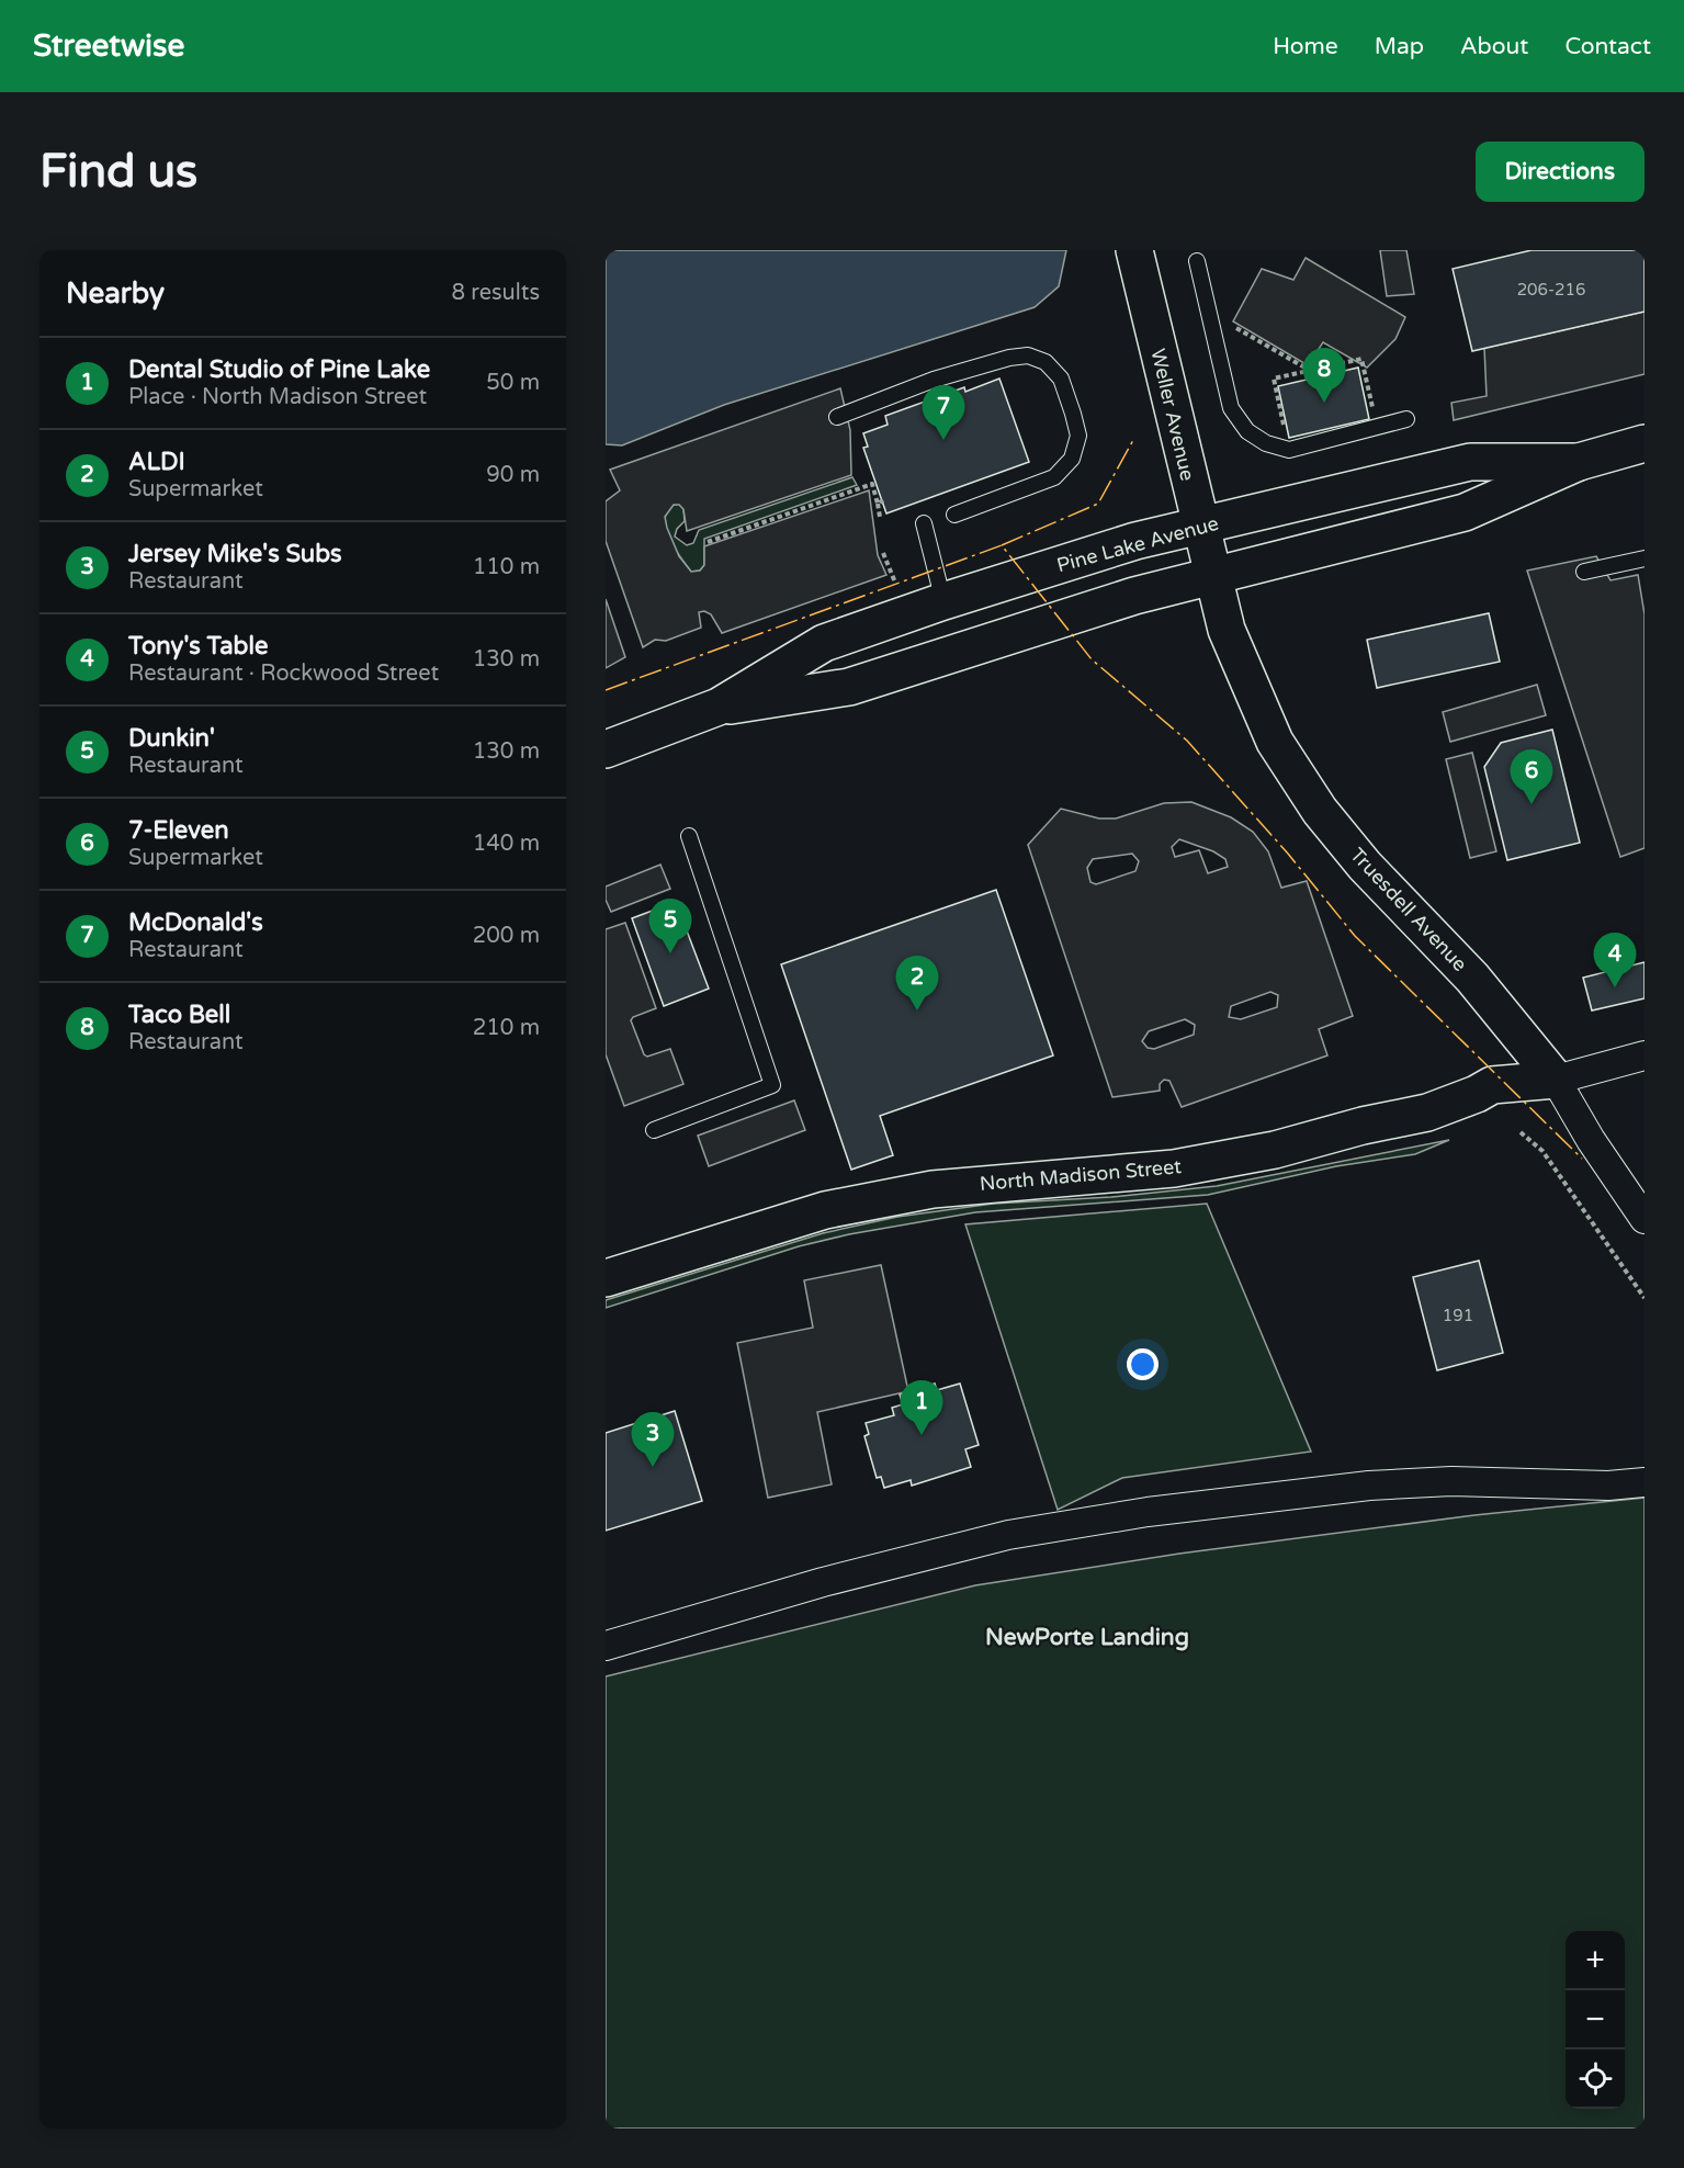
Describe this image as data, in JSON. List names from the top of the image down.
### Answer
{
  "streets": {
    "main road": [
      "Weller Avenue",
      "Pine Lake Avenue",
      "Truesdell Avenue",
      "North Madison Street"
    ]
  },
  "crossings": [
    ["Weller Avenue", "Pine Lake Avenue"],
    ["Weller Avenue", "Truesdell Avenue"],
    ["Pine Lake Avenue", "Truesdell Avenue"],
    ["Truesdell Avenue", "North Madison Street"]
  ],
  "districts": ["NewPorte Landing"],
  "house_numbers": ["206-216", "191"],
  "page": {
    "header": "Streetwise",
    "nav": [
      "Home",
      "Map",
      "About",
      "Contact"
    ],
    "buttons": "Directions",
    "title": "Find us",
    "heading": ["Nearby", "8 results"],
    "list": [
      {
        "mark": "1",
        "name": "Dental Studio of Pine Lake",
        "note": "Place · North Madison Street",
        "value": "50 m"
      },
      {
        "mark": "2",
        "name": "ALDI",
        "note": "Supermarket",
        "value": "90 m"
      },
      {
        "mark": "3",
        "name": "Jersey Mike's Subs",
        "note": "Restaurant",
        "value": "110 m"
      },
      {
        "mark": "4",
        "name": "Tony's Table",
        "note": "Restaurant · Rockwood Street",
        "value": "130 m"
      },
      {
        "mark": "5",
        "name": "Dunkin'",
        "note": "Restaurant",
        "value": "130 m"
      },
      {
        "mark": "6",
        "name": "7-Eleven",
        "note": "Supermarket",
        "value": "140 m"
      },
      {
        "mark": "7",
        "name": "McDonald's",
        "note": "Restaurant",
        "value": "200 m"
      },
      {
        "mark": "8",
        "name": "Taco Bell",
        "note": "Restaurant",
        "value": "210 m"
      }
    ],
    "pins": [
      "8",
      "7",
      "6",
      "5",
      "4",
      "2",
      "1",
      "3"
    ],
    "map_buttons": ["+", "−"]
  }
}
